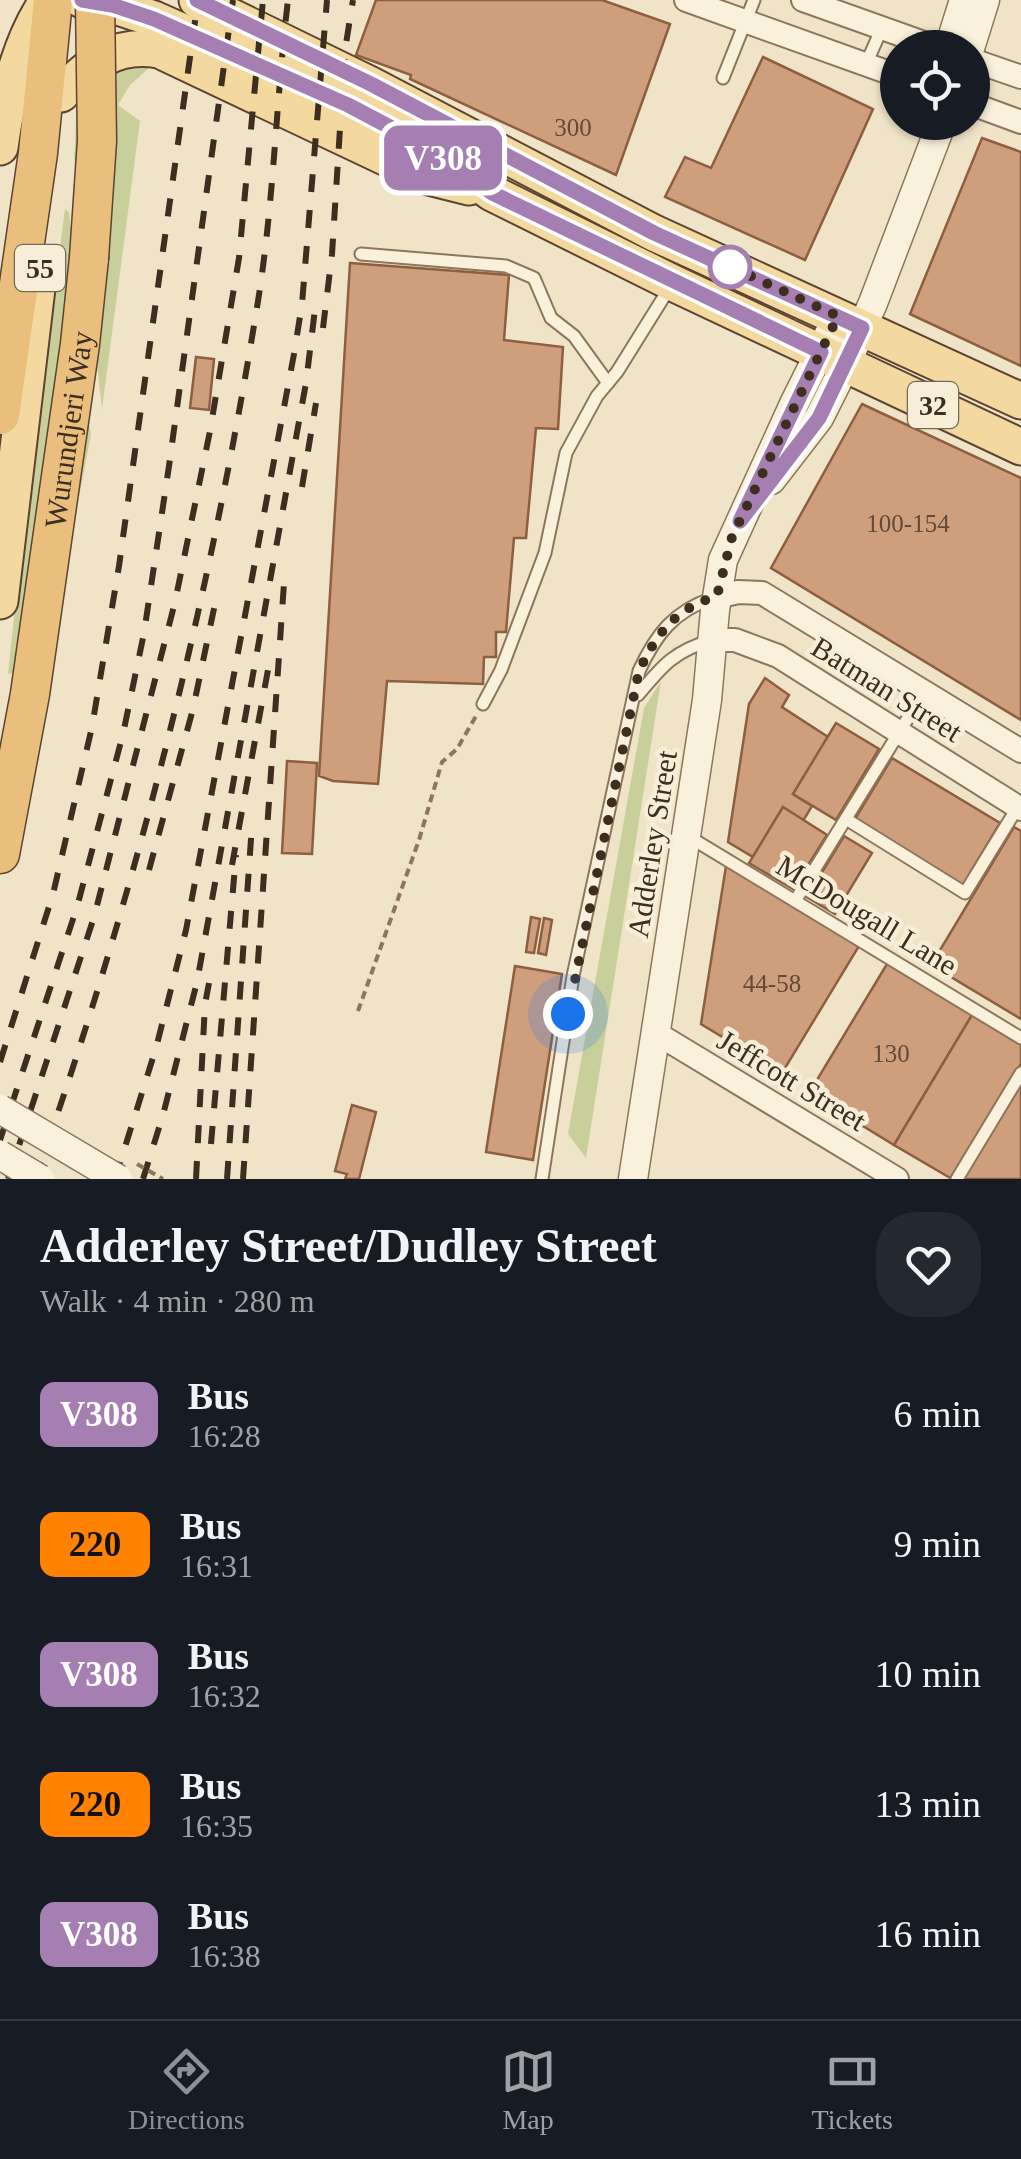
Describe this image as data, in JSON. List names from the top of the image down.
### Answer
{
  "streets": {
    "highway": ["Wurundjeri Way"],
    "main road": ["55", "32"],
    "street": ["Batman Street", "Adderley Street", "Jeffcott Street"],
    "lane": ["McDougall Lane"]
  },
  "crossings": [
    ["32", "Adderley Street"],
    ["Batman Street", "Adderley Street"],
    ["Adderley Street", "McDougall Lane"],
    ["Adderley Street", "Jeffcott Street"]
  ],
  "lines": ["bus line V308"],
  "house_numbers": [
    "300",
    "100-154",
    "44-58",
    "130"
  ],
  "page": {
    "on_map": "V308",
    "heading": ["Adderley Street/Dudley Street", "Walk · 4 min · 280 m"],
    "list": [
      {
        "mark": "V308",
        "name": "Bus",
        "note": "16:28",
        "value": "6 min"
      },
      {
        "mark": "220",
        "name": "Bus",
        "note": "16:31",
        "value": "9 min"
      },
      {
        "mark": "V308",
        "name": "Bus",
        "note": "16:32",
        "value": "10 min"
      },
      {
        "mark": "220",
        "name": "Bus",
        "note": "16:35",
        "value": "13 min"
      },
      {
        "mark": "V308",
        "name": "Bus",
        "note": "16:38",
        "value": "16 min"
      }
    ],
    "tabs": ["Directions", "Map", "Tickets"]
  }
}
